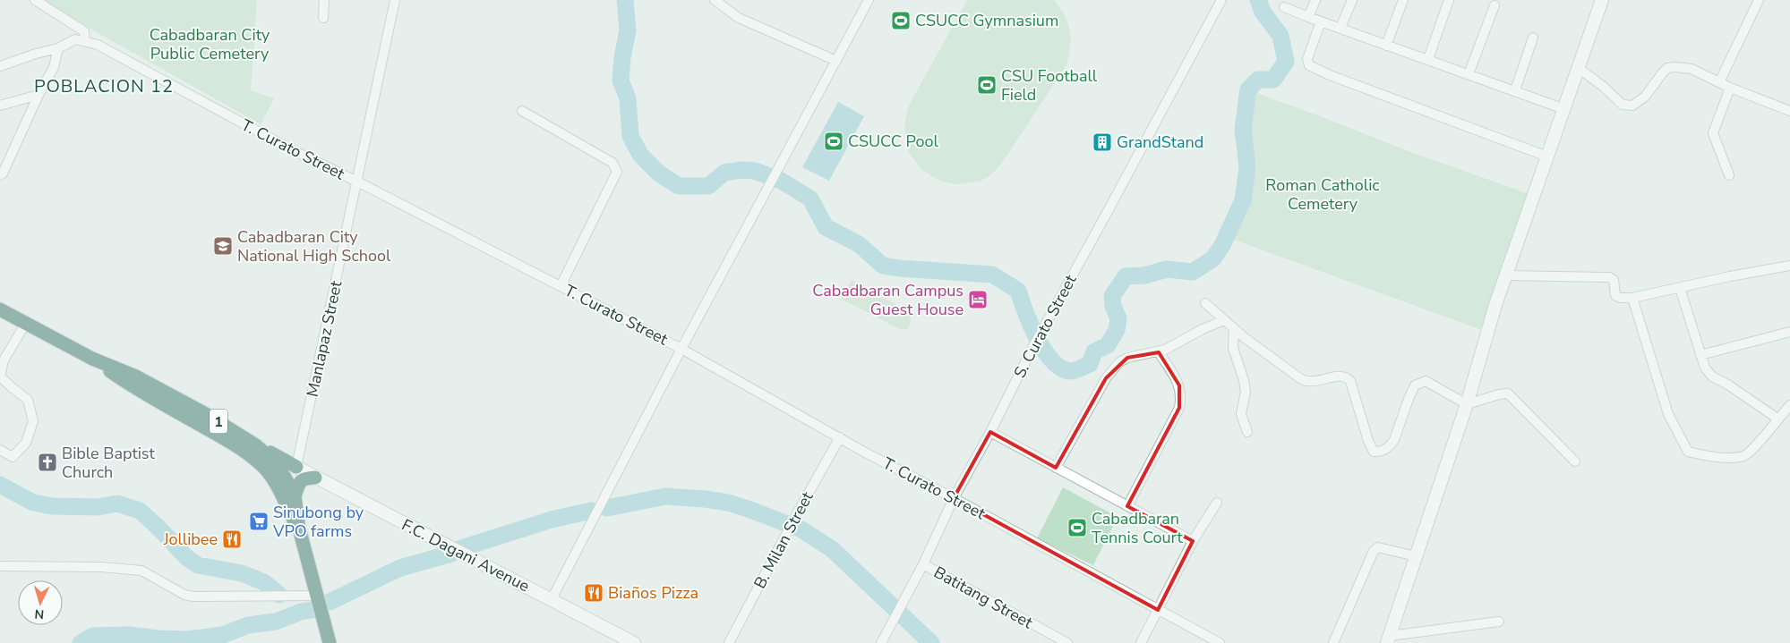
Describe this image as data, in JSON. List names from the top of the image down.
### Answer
{
  "streets": {
    "highway": ["1"],
    "main road": ["F.C. Dagani Avenue"],
    "street": [
      "T. Curato Street",
      "S. Curato Street",
      "Manlapaz Street",
      "B. Milan Street",
      "Batitang Street"
    ]
  },
  "crossings": [
    ["T. Curato Street", "S. Curato Street"],
    ["T. Curato Street", "Manlapaz Street"],
    ["T. Curato Street", "B. Milan Street"],
    ["S. Curato Street", "Batitang Street"],
    ["Manlapaz Street", "F.C. Dagani Avenue"]
  ],
  "districts": ["POBLACION 12"],
  "parks": ["Cabadbaran City Public Cemetery", "Roman Catholic Cemetery"],
  "places": {
    "sports": [
      "CSUCC Gymnasium",
      "CSU Football Field",
      "CSUCC Pool",
      "Cabadbaran Tennis Court"
    ],
    "building": ["GrandStand"],
    "school or university": ["Cabadbaran City National High School"],
    "hotel": ["Cabadbaran Campus Guest House"],
    "church": ["Bible Baptist Church"],
    "supermarket": ["Sinubong by VPO farms"],
    "restaurant": ["Jollibee", "Biaños Pizza"]
  },
  "north": "bottom"
}
